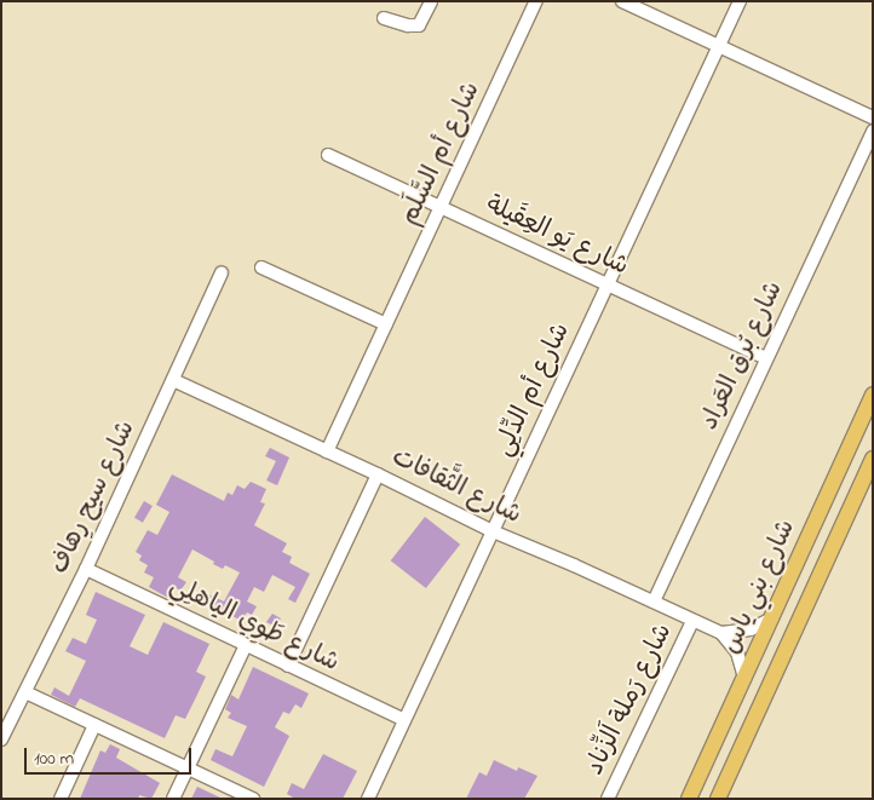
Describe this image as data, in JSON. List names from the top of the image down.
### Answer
{
  "streets": {
    "main road": ["شارع بني ياس"],
    "street": [
      "شارع أم السَّلَم",
      "شارع يَو العِقَيلة",
      "شارع بُرق العَراد",
      "شارع أم الدِّلِي",
      "شارع الثَّقافات",
      "شارع سيح رِهاف",
      "شارع طَوِي الياهلِي",
      "شارع رَملة اَلزِّناد"
    ]
  },
  "crossings": [
    ["شارع أم السَّلَم", "شارع يَو العِقَيلة"],
    ["شارع أم السَّلَم", "شارع الثَّقافات"],
    ["شارع يَو العِقَيلة", "شارع بُرق العَراد"],
    ["شارع يَو العِقَيلة", "شارع أم الدِّلِي"],
    ["شارع بُرق العَراد", "شارع الثَّقافات"],
    ["شارع أم الدِّلِي", "شارع الثَّقافات"],
    ["شارع أم الدِّلِي", "شارع طَوِي الياهلِي"],
    ["شارع الثَّقافات", "شارع سيح رِهاف"],
    ["شارع الثَّقافات", "شارع رَملة اَلزِّناد"],
    ["شارع سيح رِهاف", "شارع طَوِي الياهلِي"]
  ],
  "scale_bar": "100 m"
}
